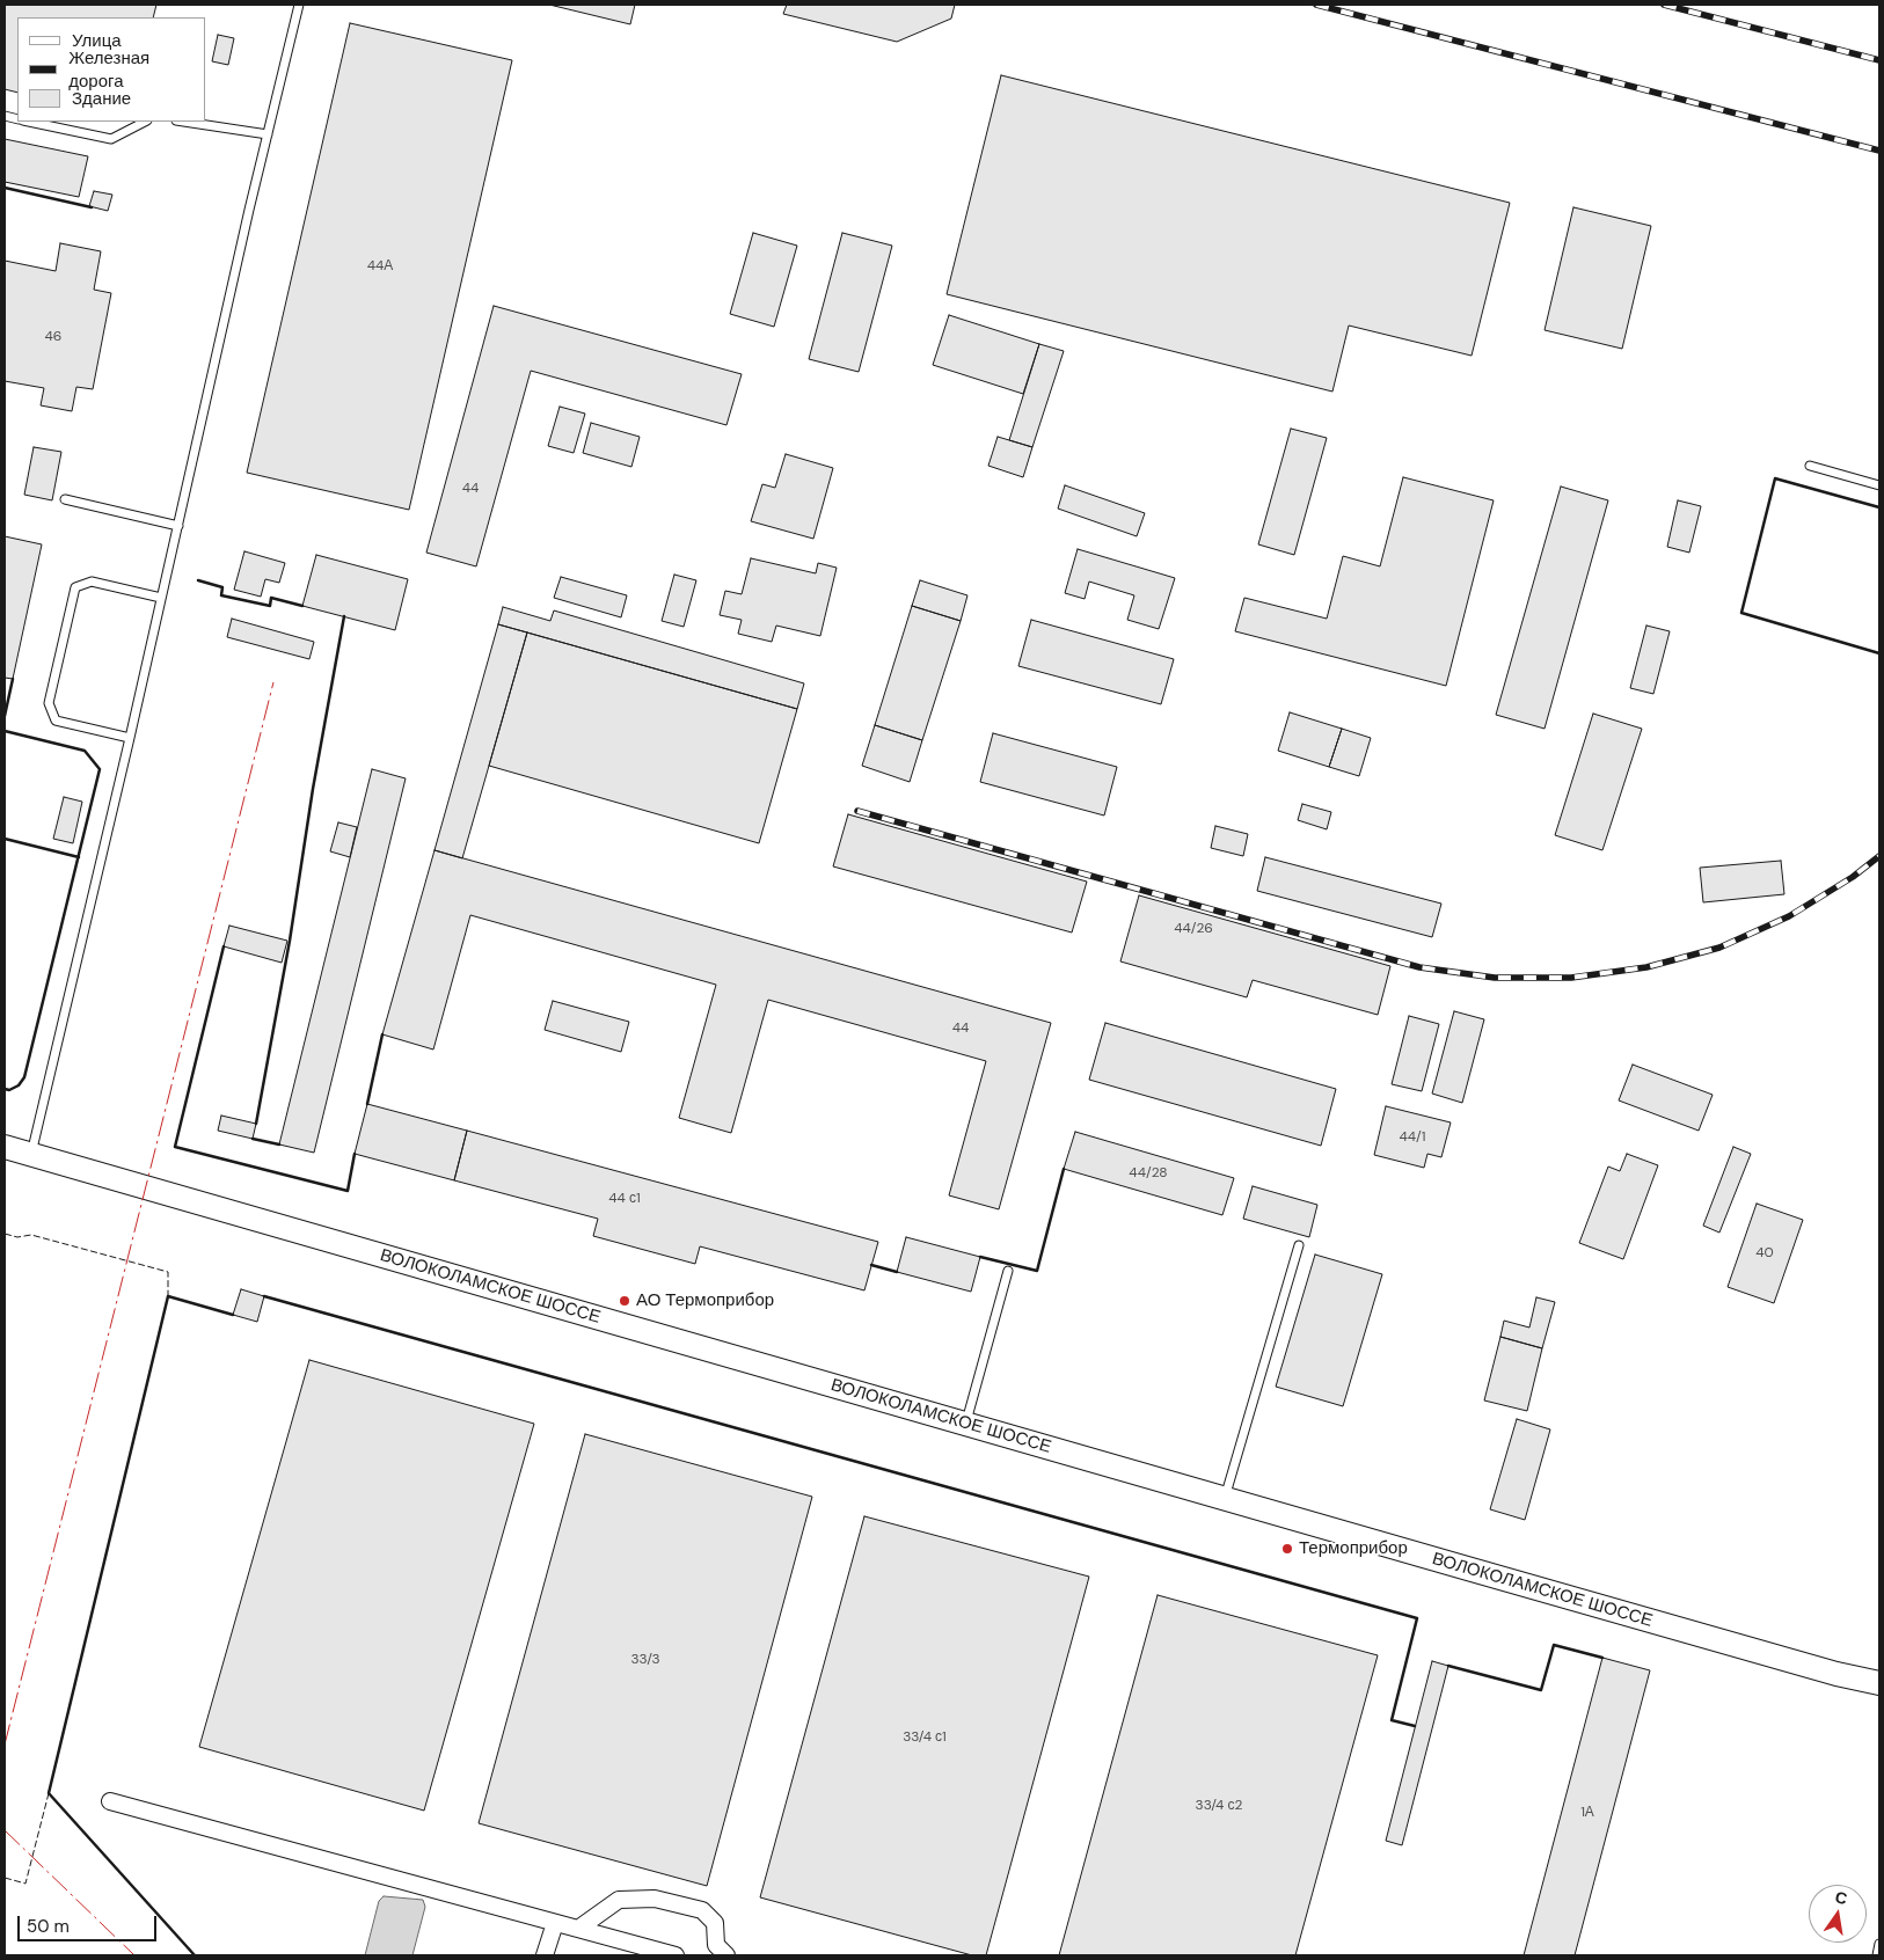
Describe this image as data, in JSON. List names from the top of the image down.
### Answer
{
  "streets": {
    "street": ["ВОЛОКОЛАМСКОЕ ШОССЕ"]
  },
  "places": ["АО Термоприбор", "Термоприбор"],
  "house_numbers": [
    "44А",
    "46",
    "44",
    "44/26",
    "44",
    "44/1",
    "44/28",
    "44 с1",
    "40",
    "33/3",
    "33/4 с1",
    "33/4 с2",
    "1А"
  ],
  "legend": ["Улица", "Железная дорога", "Здание"],
  "scale_bar": "50 m",
  "north": "top"
}
